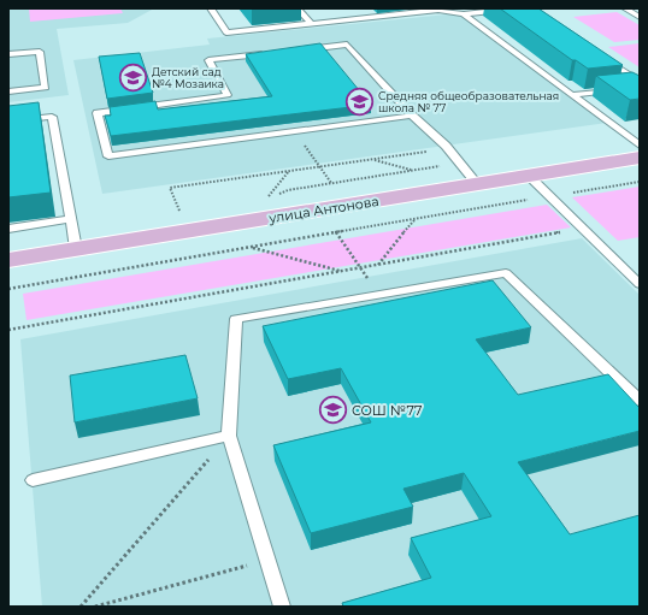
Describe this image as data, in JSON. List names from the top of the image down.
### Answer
{
  "streets": {
    "main road": ["улица Антонова"]
  },
  "places": {
    "school or university": ["Детский сад №4 Мозаика", "Средняя общеобразовательная школа № 77", "СОШ №77"]
  }
}
